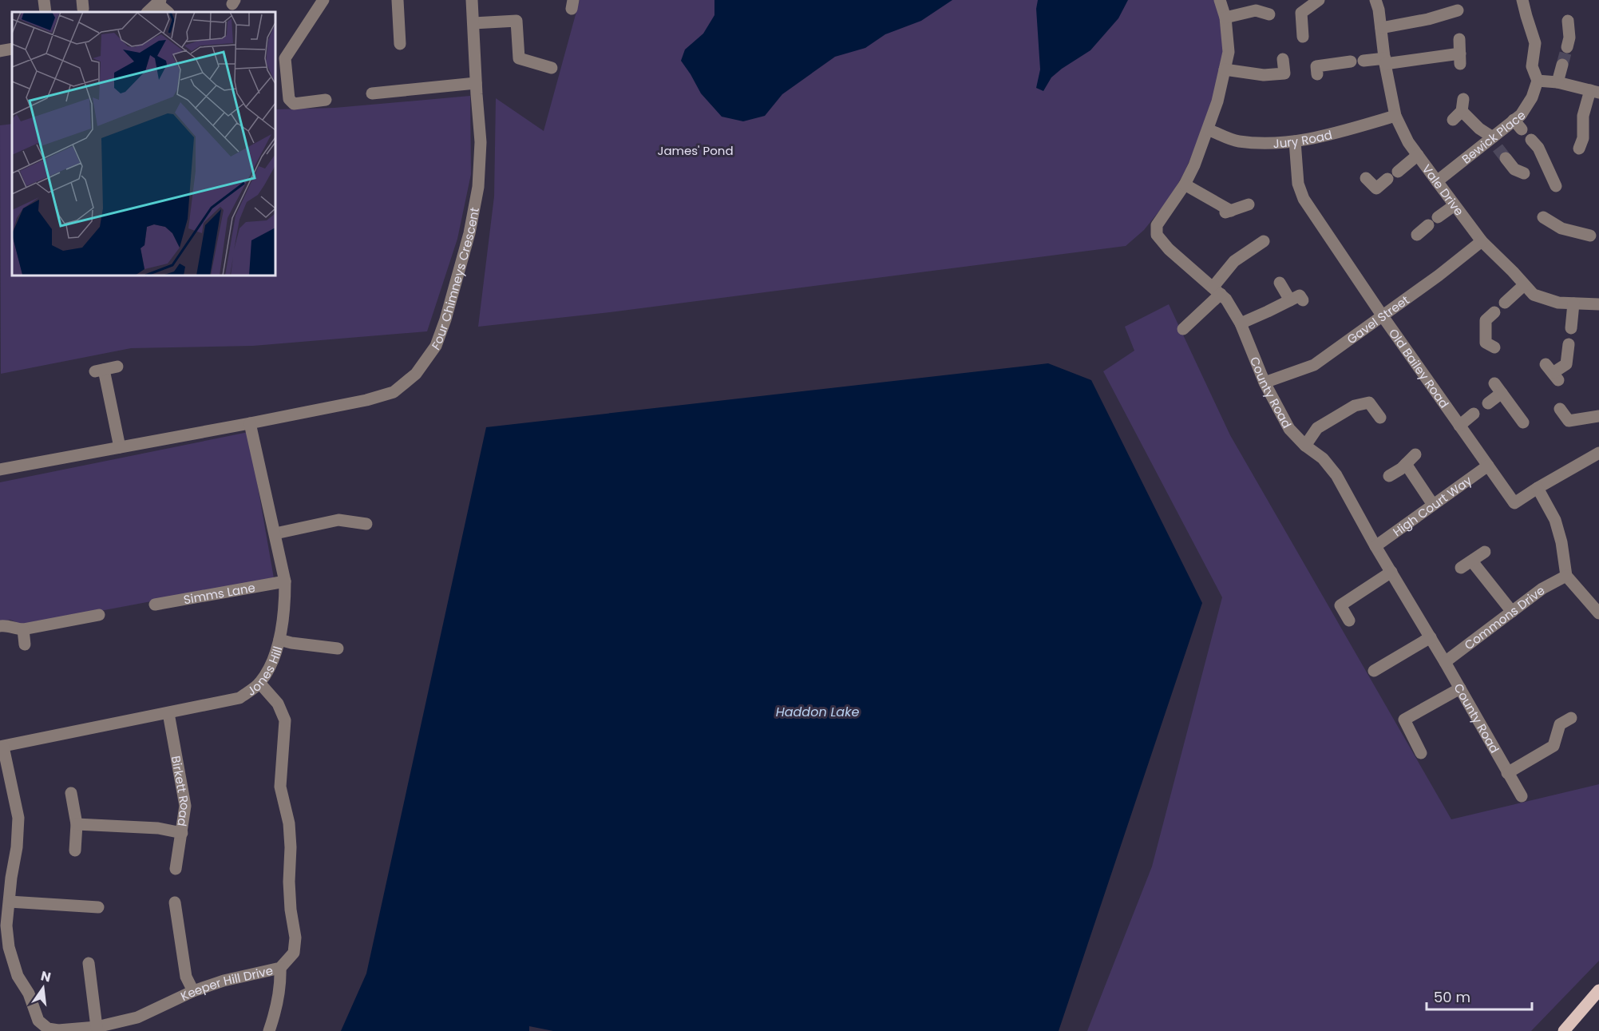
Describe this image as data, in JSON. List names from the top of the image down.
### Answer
{
  "streets": {
    "street": [
      "Bewick Place",
      "Jury Road",
      "Vale Drive",
      "Four Chimneys Crescent",
      "Gavel Street",
      "Old Bailey Road",
      "County Road",
      "High Court Way",
      "Simms Lane",
      "Commons Drive",
      "Jones Hill",
      "Birkett Road",
      "Keeper Hill Drive"
    ]
  },
  "crossings": [
    ["Bewick Place", "Vale Drive"],
    ["Jury Road", "Vale Drive"],
    ["Jury Road", "Old Bailey Road"],
    ["Jury Road", "County Road"],
    ["Vale Drive", "Gavel Street"],
    ["Four Chimneys Crescent", "Jones Hill"],
    ["Gavel Street", "Old Bailey Road"],
    ["Gavel Street", "County Road"],
    ["Old Bailey Road", "High Court Way"],
    ["County Road", "High Court Way"],
    ["County Road", "Commons Drive"],
    ["Simms Lane", "Jones Hill"],
    ["Jones Hill", "Birkett Road"],
    ["Jones Hill", "Keeper Hill Drive"]
  ],
  "water": ["Haddon Lake"],
  "parks": ["James' Pond"],
  "scale_bar": "50 m",
  "north": "top"
}
